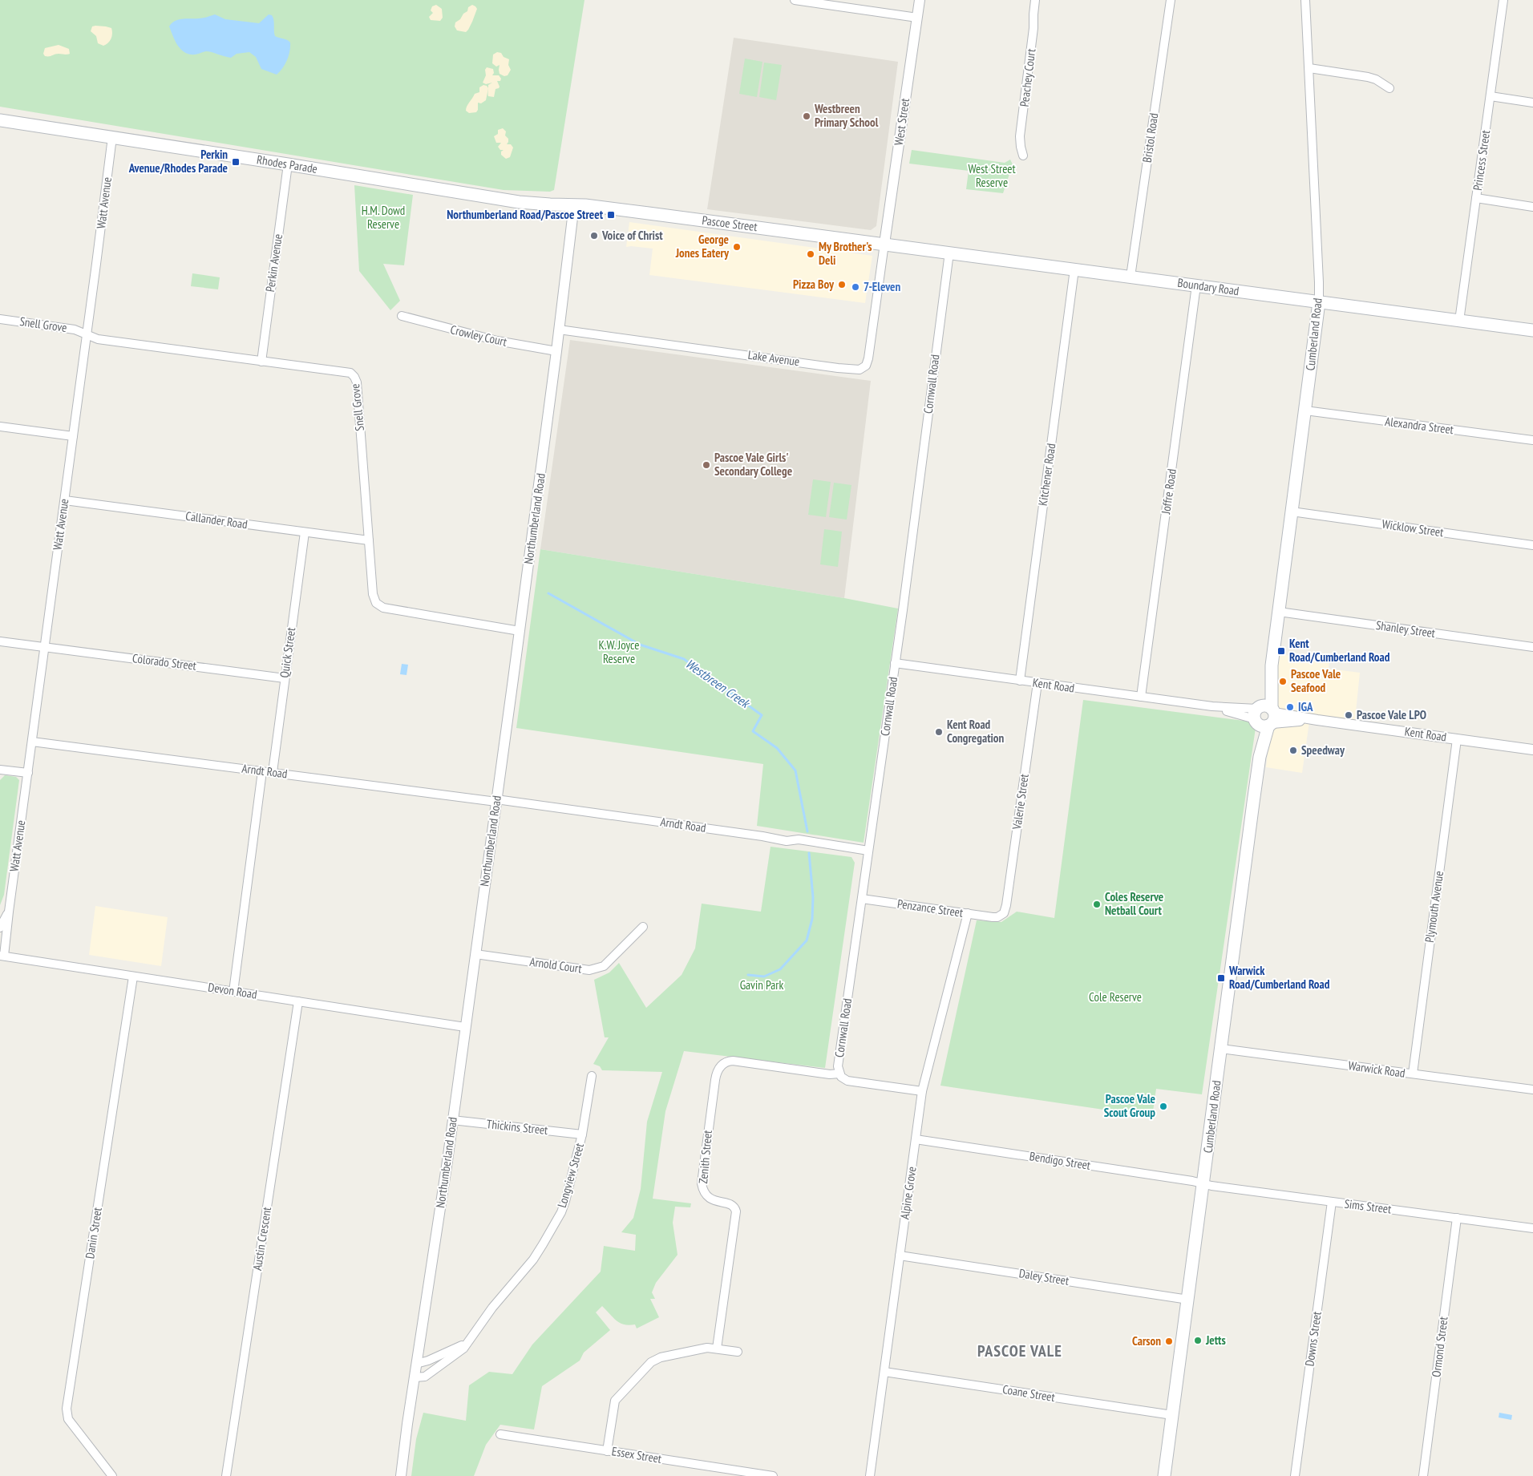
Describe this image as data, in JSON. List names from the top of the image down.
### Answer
{
  "streets": {
    "main road": [
      "Rhodes Parade",
      "Pascoe Street",
      "Boundary Road",
      "Cumberland Road"
    ],
    "street": [
      "Peachey Court",
      "West Street",
      "Bristol Road",
      "Princess Street",
      "Watt Avenue",
      "Perkin Avenue",
      "Snell Grove",
      "Crowley Court",
      "Lake Avenue",
      "Cornwall Road",
      "Alexandra Street",
      "Kitchener Road",
      "Joffre Road",
      "Northumberland Road",
      "Callander Road",
      "Wicklow Street",
      "Shanley Street",
      "Quick Street",
      "Colorado Street",
      "Kent Road",
      "Arndt Road",
      "Valerie Street",
      "Plymouth Avenue",
      "Penzance Street",
      "Arnold Court",
      "Devon Road",
      "Warwick Road",
      "Thickins Street",
      "Zenith Street",
      "Bendigo Street",
      "Longview Street",
      "Alpine Grove",
      "Sims Street",
      "Danin Street",
      "Austin Crescent",
      "Daley Street",
      "Downs Street",
      "Ormond Street",
      "Coane Street",
      "Essex Street"
    ]
  },
  "crossings": [
    ["West Street", "Pascoe Street"],
    ["West Street", "Boundary Road"],
    ["West Street", "Lake Avenue"],
    ["Bristol Road", "Boundary Road"],
    ["Princess Street", "Boundary Road"],
    ["Rhodes Parade", "Watt Avenue"],
    ["Rhodes Parade", "Pascoe Street"],
    ["Rhodes Parade", "Perkin Avenue"],
    ["Rhodes Parade", "Northumberland Road"],
    ["Watt Avenue", "Snell Grove"],
    ["Watt Avenue", "Callander Road"],
    ["Watt Avenue", "Colorado Street"],
    ["Watt Avenue", "Arndt Road"],
    ["Watt Avenue", "Devon Road"],
    ["Pascoe Street", "Boundary Road"],
    ["Pascoe Street", "Lake Avenue"],
    ["Pascoe Street", "Northumberland Road"],
    ["Perkin Avenue", "Snell Grove"],
    ["Boundary Road", "Cumberland Road"],
    ["Boundary Road", "Lake Avenue"],
    ["Boundary Road", "Cornwall Road"],
    ["Boundary Road", "Kitchener Road"],
    ["Boundary Road", "Joffre Road"],
    ["Snell Grove", "Northumberland Road"],
    ["Snell Grove", "Callander Road"],
    ["Cumberland Road", "Alexandra Street"],
    ["Cumberland Road", "Wicklow Street"],
    ["Cumberland Road", "Shanley Street"],
    ["Cumberland Road", "Kent Road"],
    ["Cumberland Road", "Warwick Road"],
    ["Cumberland Road", "Bendigo Street"],
    ["Cumberland Road", "Sims Street"],
    ["Cumberland Road", "Daley Street"],
    ["Cumberland Road", "Coane Street"],
    ["Crowley Court", "Northumberland Road"],
    ["Lake Avenue", "Northumberland Road"],
    ["Cornwall Road", "Kent Road"],
    ["Cornwall Road", "Arndt Road"],
    ["Cornwall Road", "Penzance Street"],
    ["Cornwall Road", "Zenith Street"],
    ["Cornwall Road", "Alpine Grove"],
    ["Kitchener Road", "Kent Road"],
    ["Joffre Road", "Kent Road"],
    ["Northumberland Road", "Arndt Road"],
    ["Northumberland Road", "Arnold Court"],
    ["Northumberland Road", "Devon Road"],
    ["Northumberland Road", "Thickins Street"],
    ["Northumberland Road", "Longview Street"],
    ["Callander Road", "Quick Street"],
    ["Quick Street", "Colorado Street"],
    ["Quick Street", "Arndt Road"],
    ["Kent Road", "Valerie Street"],
    ["Kent Road", "Plymouth Avenue"],
    ["Valerie Street", "Penzance Street"],
    ["Plymouth Avenue", "Warwick Road"],
    ["Penzance Street", "Alpine Grove"],
    ["Devon Road", "Danin Street"],
    ["Devon Road", "Austin Crescent"],
    ["Thickins Street", "Longview Street"],
    ["Bendigo Street", "Alpine Grove"],
    ["Bendigo Street", "Sims Street"],
    ["Alpine Grove", "Daley Street"],
    ["Alpine Grove", "Coane Street"],
    ["Sims Street", "Downs Street"],
    ["Sims Street", "Ormond Street"]
  ],
  "districts": ["PASCOE VALE"],
  "water": ["Westbreen Creek"],
  "parks": [
    "West Street Reserve",
    "H.M. Dowd Reserve",
    "K.W. Joyce Reserve",
    "Gavin Park",
    "Cole Reserve"
  ],
  "places": {
    "other": [
      "Westbreen Primary School",
      "Voice of Christ",
      "George Jones Eatery",
      "My Brother's Deli",
      "Pizza Boy",
      "7-Eleven",
      "Pascoe Vale Girls' Secondary College",
      "Pascoe Vale Seafood",
      "IGA",
      "Pascoe Vale LPO",
      "Kent Road Congregation",
      "Speedway",
      "Coles Reserve Netball Court",
      "Pascoe Vale Scout Group",
      "Jetts",
      "Carson"
    ],
    "transit": [
      "Perkin Avenue/Rhodes Parade",
      "Northumberland Road/Pascoe Street",
      "Kent Road/Cumberland Road",
      "Warwick Road/Cumberland Road"
    ]
  }
}
